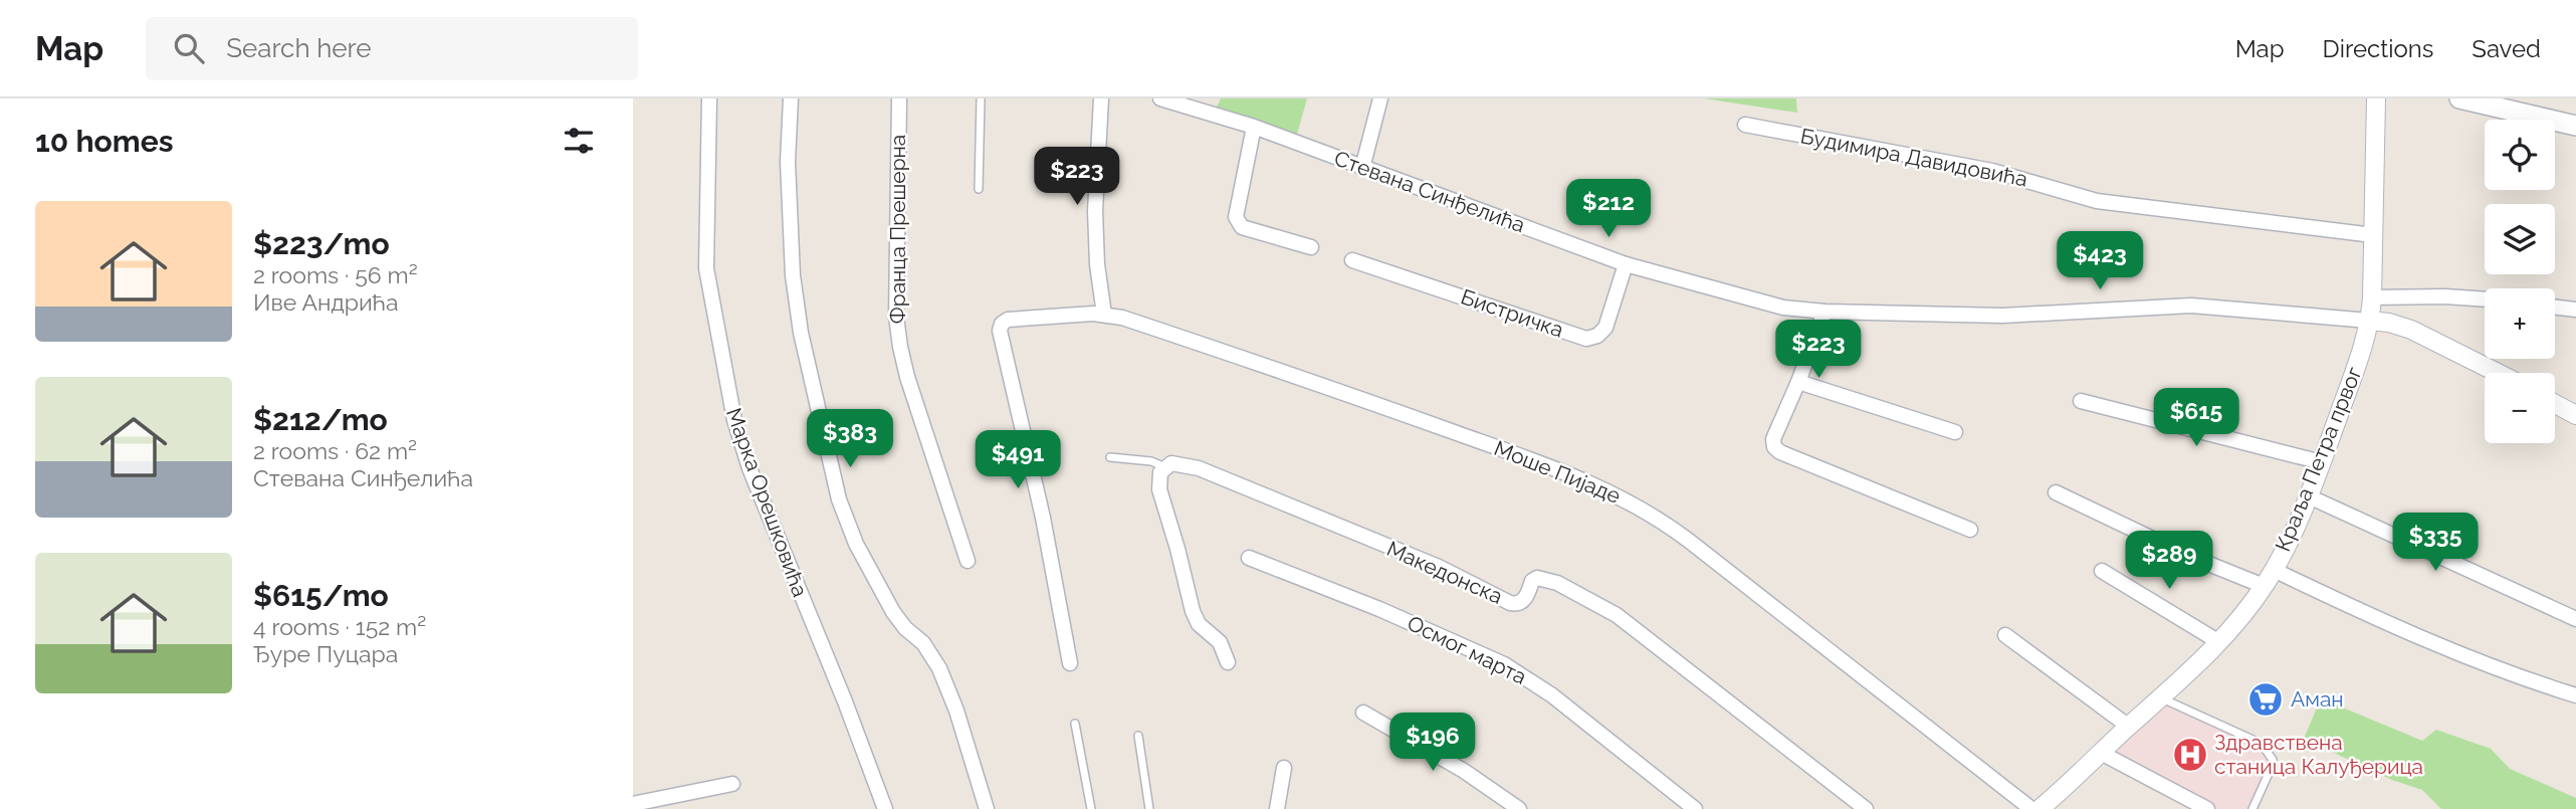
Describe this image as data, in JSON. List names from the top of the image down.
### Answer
{
  "streets": {
    "street": [
      "Будимира Давидовића",
      "Стевана Синђелића",
      "Франца Прешерна",
      "Бистричка",
      "Краља Петра првог",
      "Моше Пијаде",
      "Марка Орешковића",
      "Македонска",
      "Осмог марта"
    ]
  },
  "crossings": [
    ["Будимира Давидовића", "Краља Петра првог"],
    ["Стевана Синђелића", "Бистричка"],
    ["Стевана Синђелића", "Краља Петра првог"]
  ],
  "places": {
    "supermarket": ["Аман"],
    "hospital": ["Здравствена станица Калуђерица"]
  },
  "page": {
    "header": "Map",
    "search": "Search here",
    "nav": ["Map", "Directions", "Saved"],
    "heading": "10 homes",
    "map_buttons": ["+", "−"],
    "price": [
      "$223",
      "$212",
      "$423",
      "$223",
      "$615",
      "$383",
      "$491",
      "$335",
      "$289",
      "$196"
    ],
    "list": [
      {
        "name": "$223/mo",
        "note": "2 rooms · 56 m² · Иве Андрића"
      },
      {
        "name": "$212/mo",
        "note": "2 rooms · 62 m² · Стевана Синђелића"
      },
      {
        "name": "$615/mo",
        "note": "4 rooms · 152 m² · Ђуре Пуцара"
      }
    ]
  }
}
